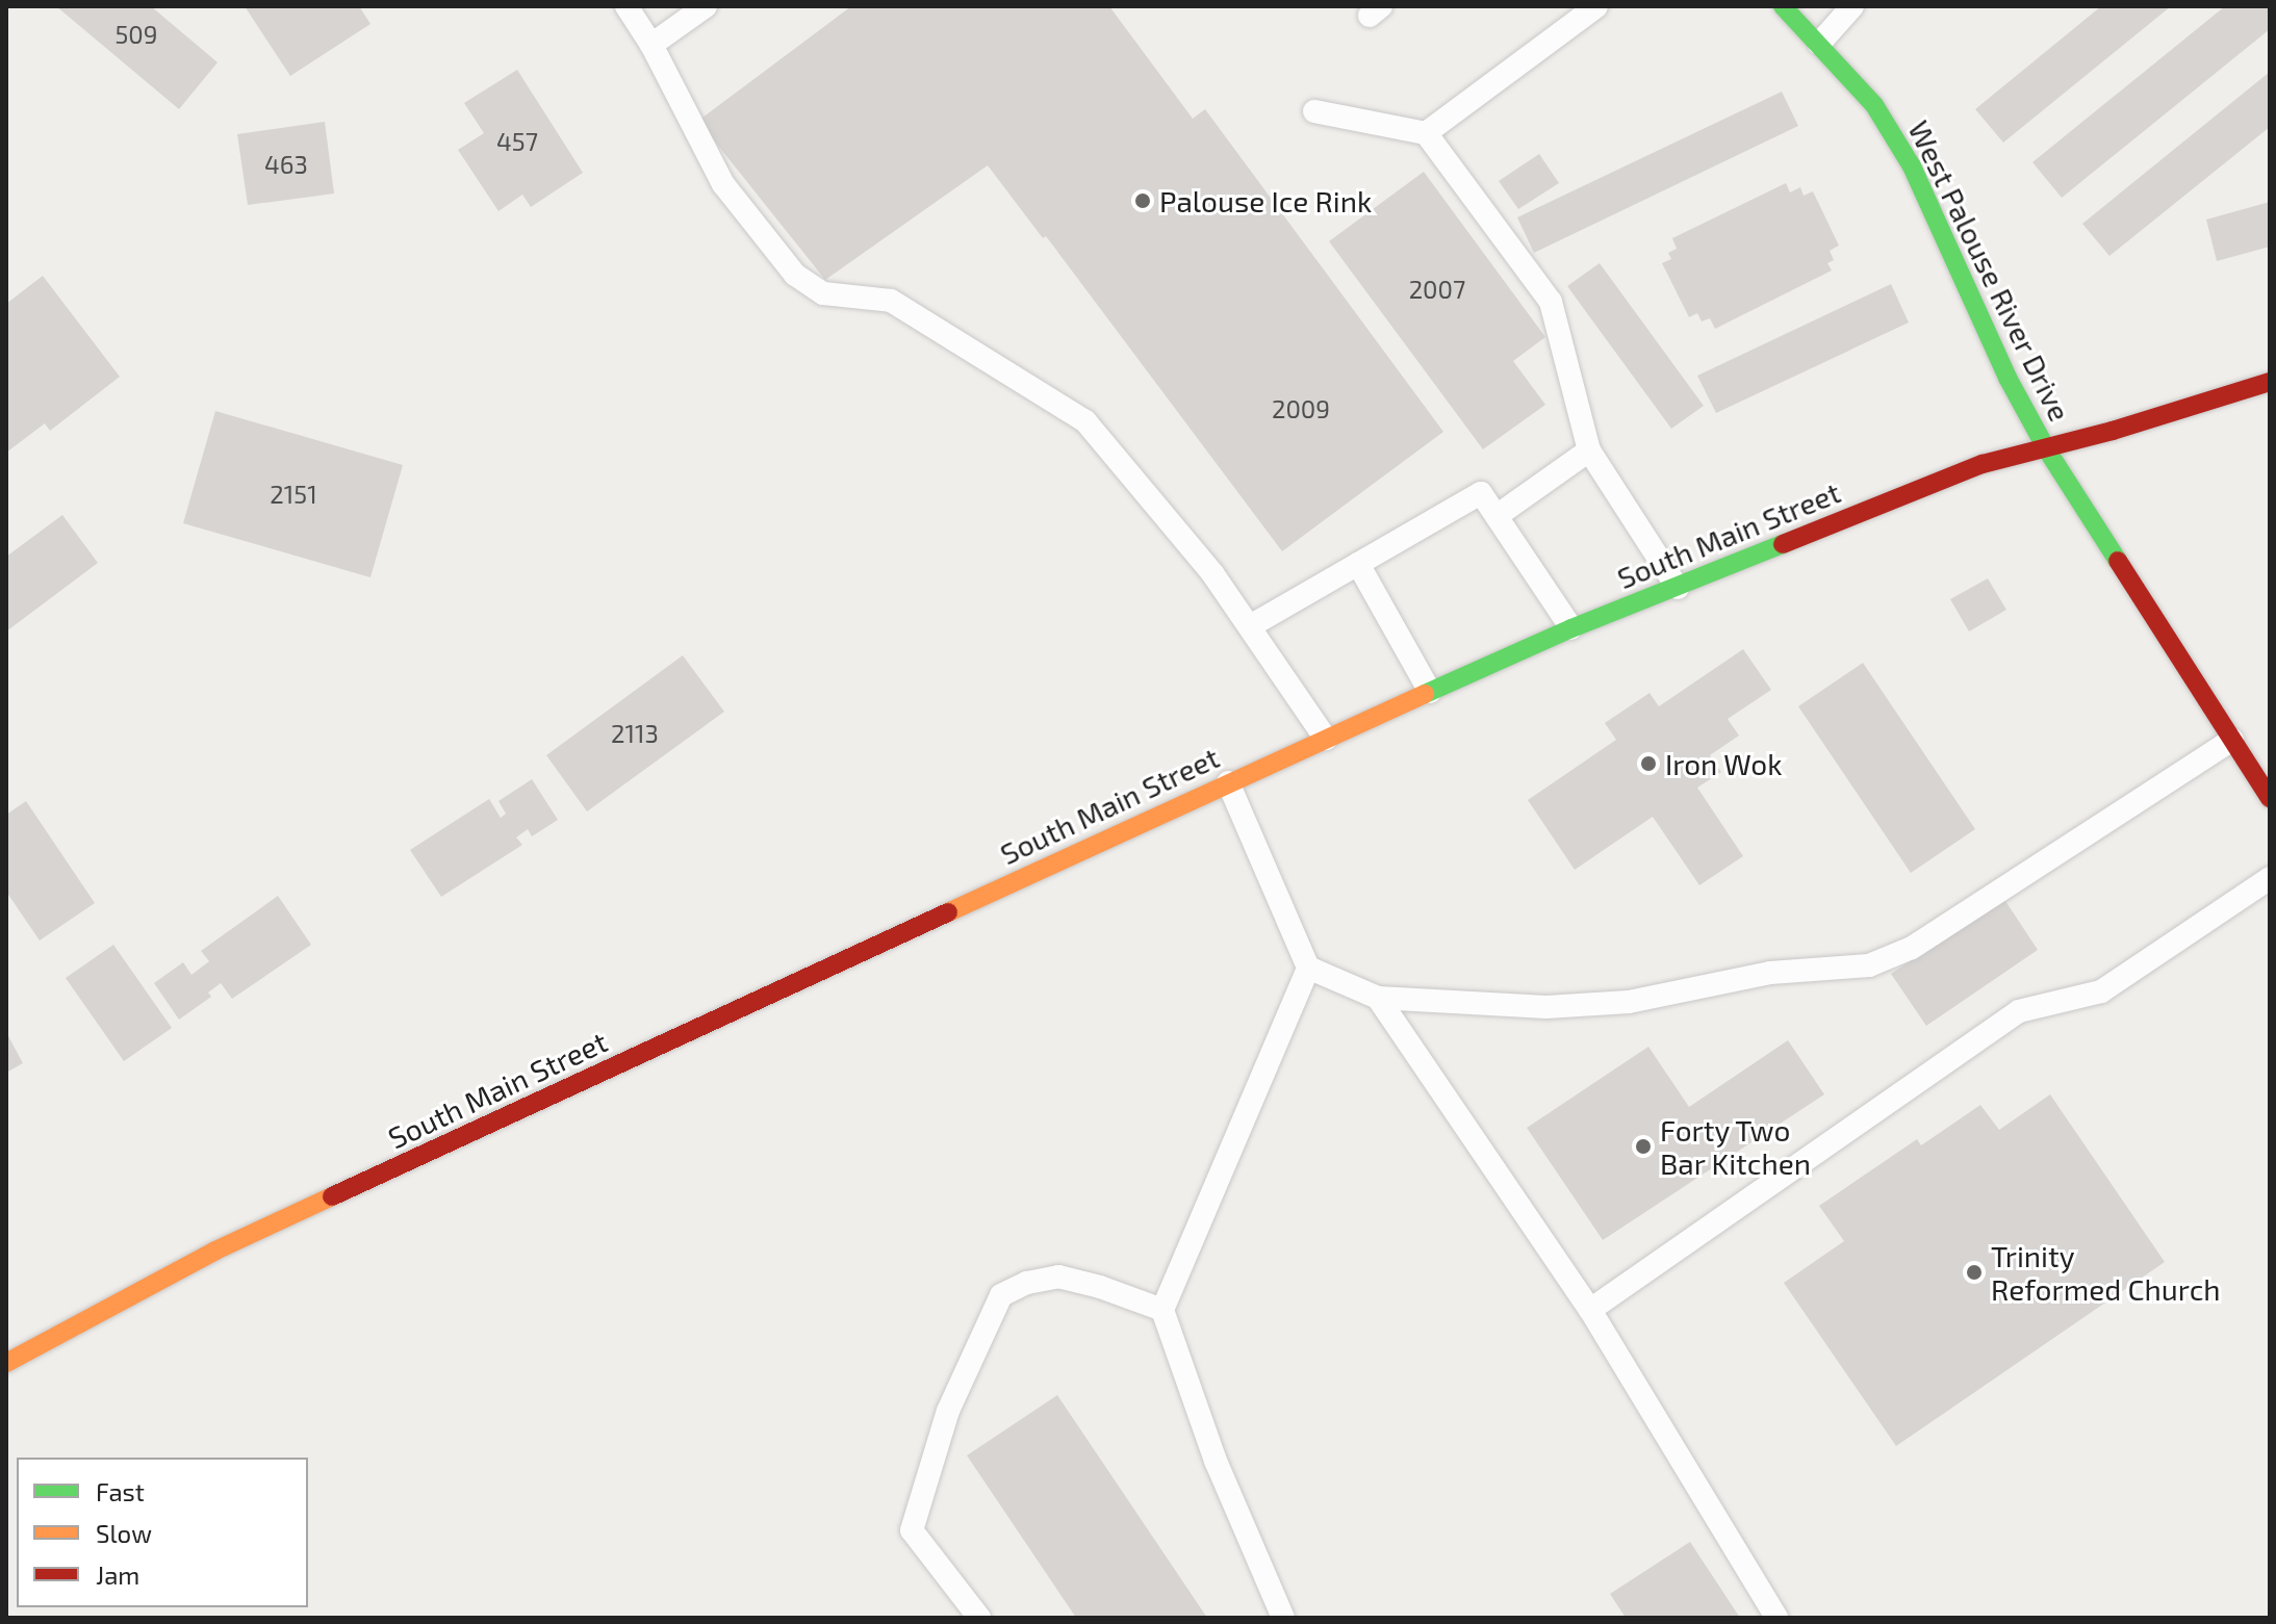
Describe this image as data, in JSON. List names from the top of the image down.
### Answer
{
  "streets": {
    "main road": ["West Palouse River Drive", "South Main Street"]
  },
  "crossings": [
    ["West Palouse River Drive", "South Main Street"]
  ],
  "places": [
    "Palouse Ice Rink",
    "Iron Wok",
    "Forty Two Bar Kitchen",
    "Trinity Reformed Church"
  ],
  "house_numbers": [
    "509",
    "457",
    "463",
    "2007",
    "2009",
    "2151",
    "2113"
  ],
  "legend": ["Fast", "Slow", "Jam"]
}
